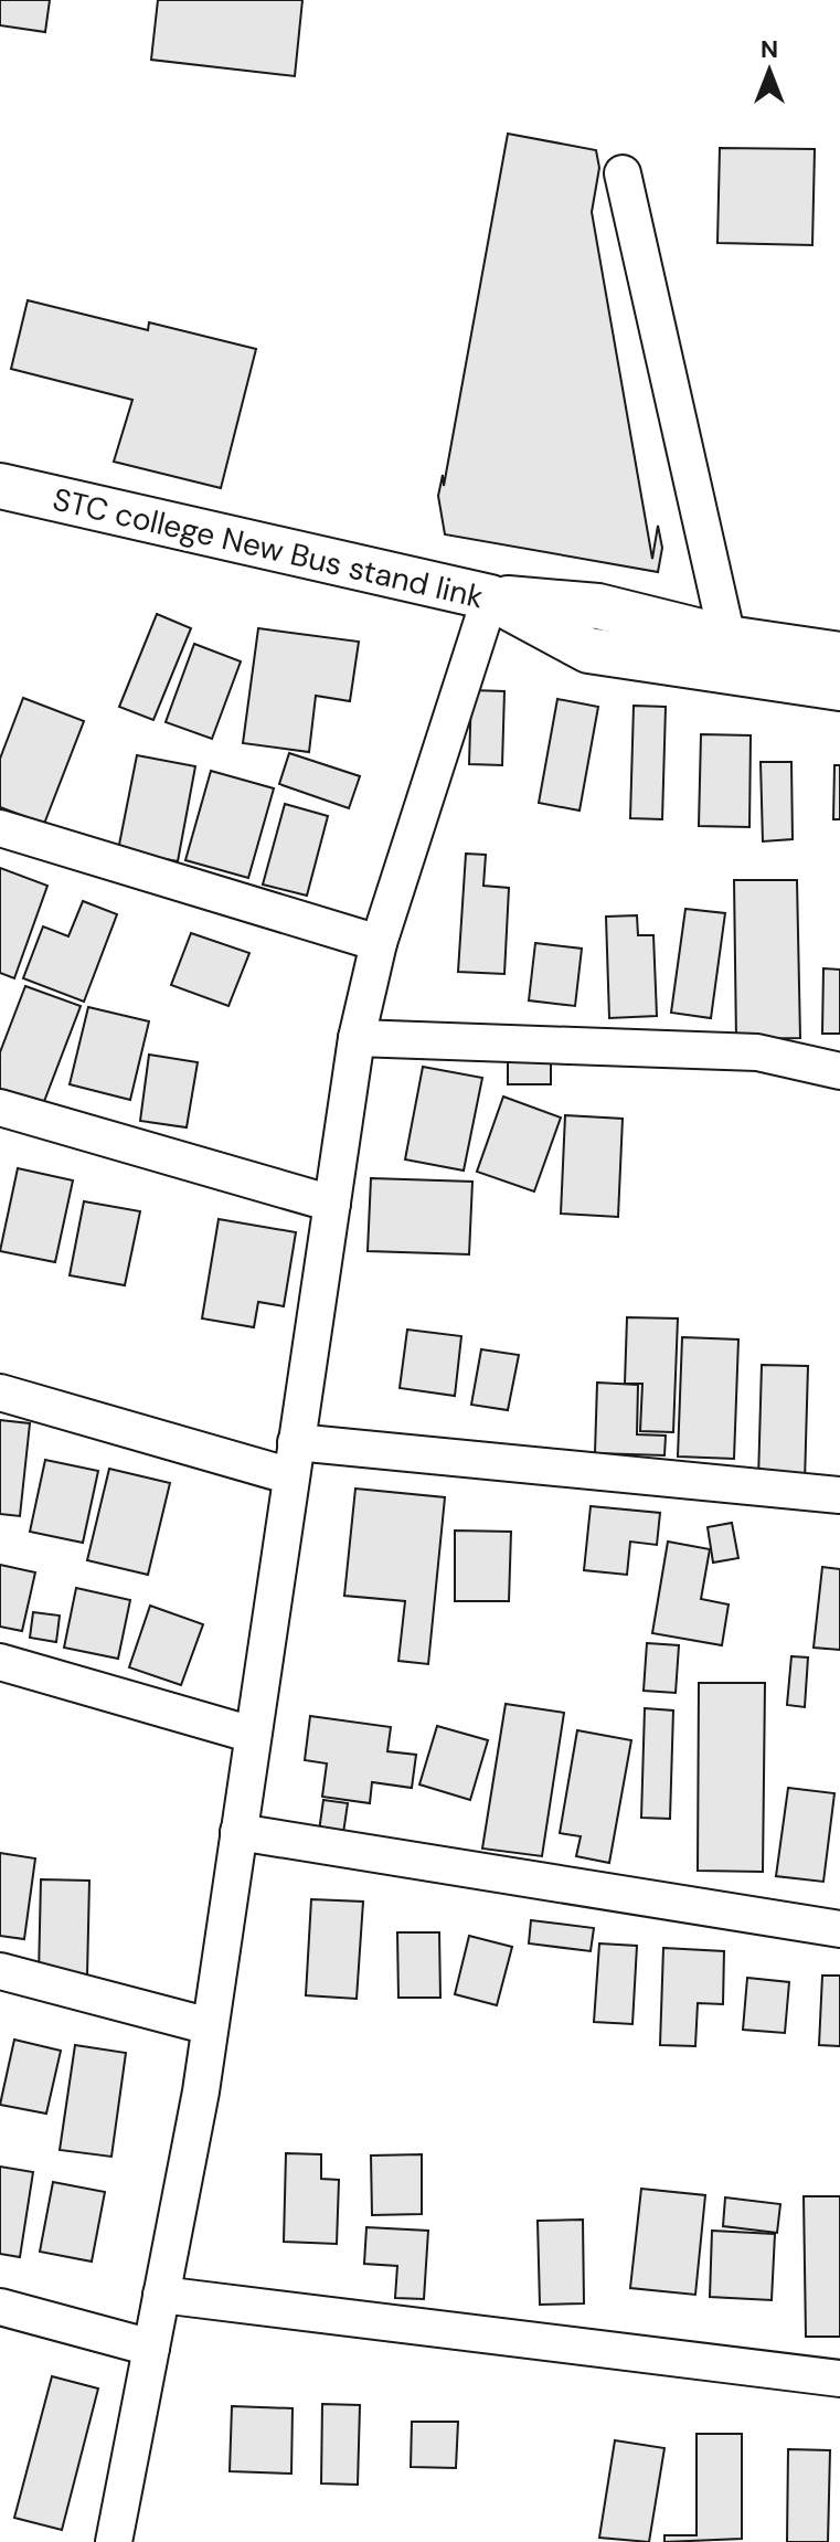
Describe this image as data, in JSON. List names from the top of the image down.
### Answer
{
  "streets": {
    "street": ["STC college New Bus stand link"]
  },
  "north": "top"
}
